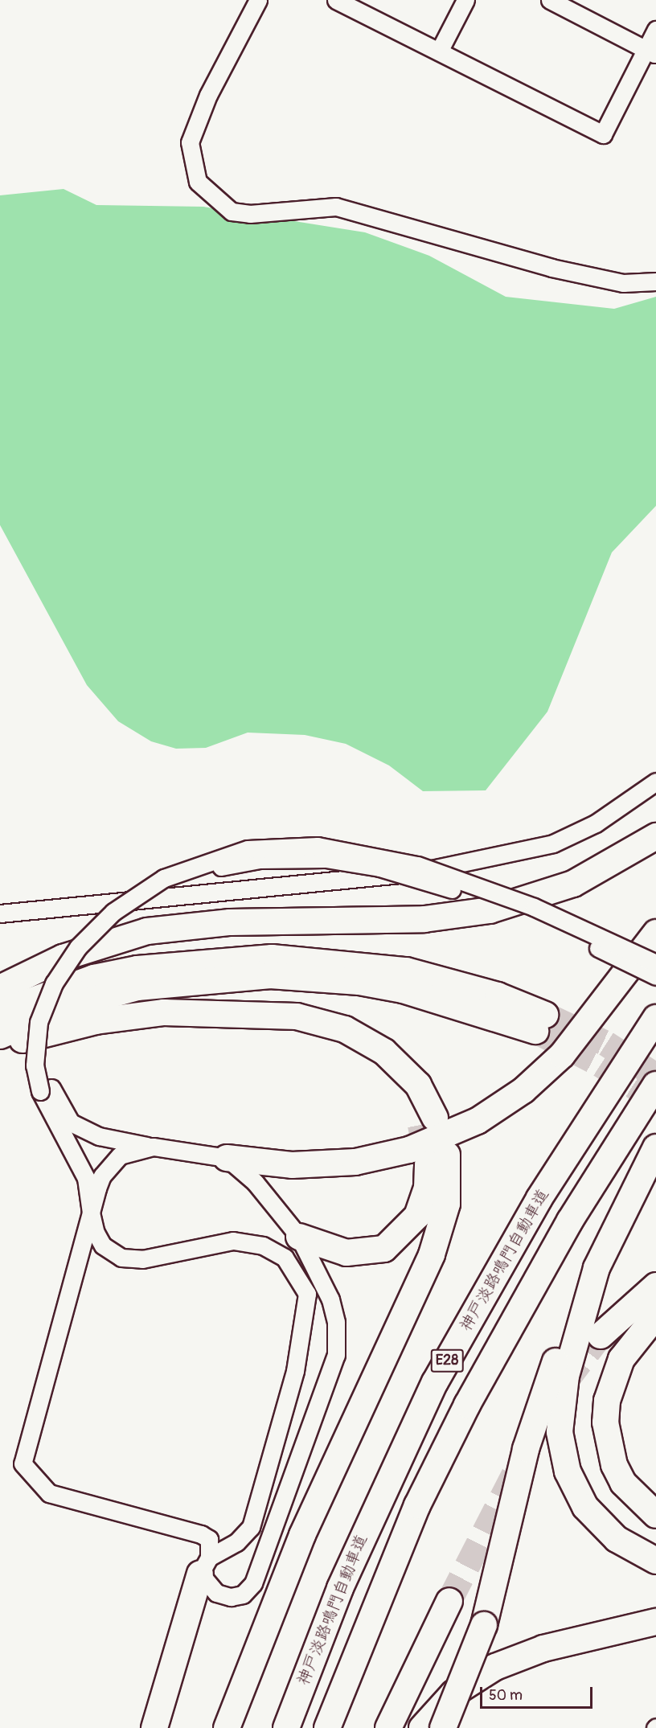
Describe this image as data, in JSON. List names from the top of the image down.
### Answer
{
  "streets": {
    "highway": ["神戸淡路鳴門自動車道", "E28"]
  },
  "scale_bar": "50 m"
}
